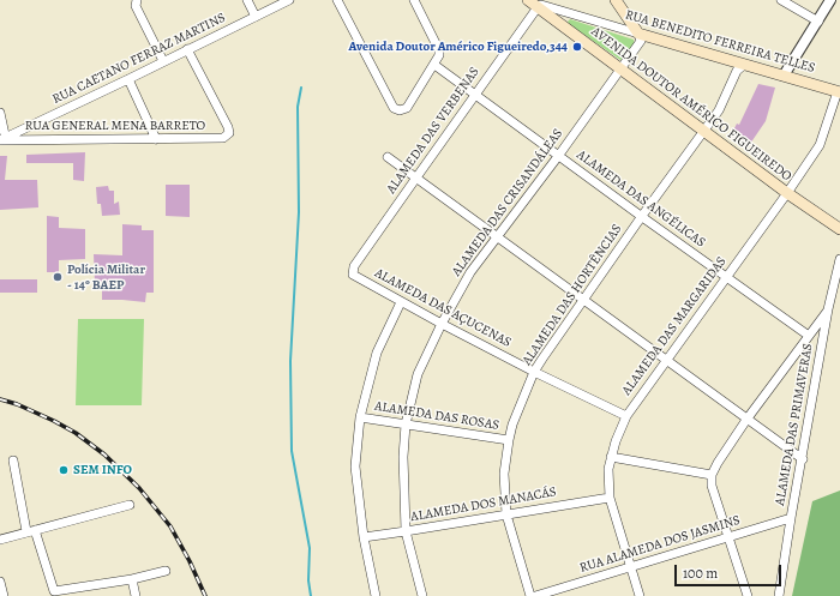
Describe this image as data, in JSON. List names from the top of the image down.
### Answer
{
  "streets": {
    "main road": ["RUA BENEDITO FERREIRA TELLES", "AVENIDA DOUTOR AMÉRICO FIGUEIREDO"],
    "street": [
      "RUA CAETANO FERRAZ MARTINS",
      "RUA GENERAL MENA BARRETO",
      "ALAMEDA DAS VERBENAS",
      "ALAMEDA DAS ANGÉLICAS",
      "ALAMEDA DAS CRISANDÁLEAS",
      "ALAMEDA DAS HORTÊNCIAS",
      "ALAMEDA DAS AÇUCENAS",
      "ALAMEDA DAS MARGARIDAS",
      "ALAMEDA DAS ROSAS",
      "ALAMEDA DAS PRIMAVERAS",
      "ALAMEDA DOS MANACÁS",
      "RUA ALAMEDA DOS JASMINS"
    ]
  },
  "crossings": [
    ["RUA BENEDITO FERREIRA TELLES", "AVENIDA DOUTOR AMÉRICO FIGUEIREDO"],
    ["RUA BENEDITO FERREIRA TELLES", "ALAMEDA DAS VERBENAS"],
    ["RUA BENEDITO FERREIRA TELLES", "ALAMEDA DAS CRISANDÁLEAS"],
    ["RUA BENEDITO FERREIRA TELLES", "ALAMEDA DAS HORTÊNCIAS"],
    ["RUA BENEDITO FERREIRA TELLES", "ALAMEDA DAS MARGARIDAS"],
    ["RUA CAETANO FERRAZ MARTINS", "RUA GENERAL MENA BARRETO"],
    ["AVENIDA DOUTOR AMÉRICO FIGUEIREDO", "ALAMEDA DAS VERBENAS"],
    ["AVENIDA DOUTOR AMÉRICO FIGUEIREDO", "ALAMEDA DAS CRISANDÁLEAS"],
    ["AVENIDA DOUTOR AMÉRICO FIGUEIREDO", "ALAMEDA DAS HORTÊNCIAS"],
    ["AVENIDA DOUTOR AMÉRICO FIGUEIREDO", "ALAMEDA DAS MARGARIDAS"],
    ["ALAMEDA DAS VERBENAS", "ALAMEDA DAS ANGÉLICAS"],
    ["ALAMEDA DAS VERBENAS", "ALAMEDA DAS AÇUCENAS"],
    ["ALAMEDA DAS ANGÉLICAS", "ALAMEDA DAS CRISANDÁLEAS"],
    ["ALAMEDA DAS ANGÉLICAS", "ALAMEDA DAS HORTÊNCIAS"],
    ["ALAMEDA DAS ANGÉLICAS", "ALAMEDA DAS MARGARIDAS"],
    ["ALAMEDA DAS CRISANDÁLEAS", "ALAMEDA DAS AÇUCENAS"],
    ["ALAMEDA DAS CRISANDÁLEAS", "ALAMEDA DAS ROSAS"],
    ["ALAMEDA DAS CRISANDÁLEAS", "ALAMEDA DOS MANACÁS"],
    ["ALAMEDA DAS HORTÊNCIAS", "ALAMEDA DAS AÇUCENAS"],
    ["ALAMEDA DAS HORTÊNCIAS", "ALAMEDA DAS ROSAS"],
    ["ALAMEDA DAS HORTÊNCIAS", "ALAMEDA DOS MANACÁS"],
    ["ALAMEDA DAS AÇUCENAS", "ALAMEDA DAS MARGARIDAS"],
    ["ALAMEDA DAS MARGARIDAS", "ALAMEDA DOS MANACÁS"],
    ["ALAMEDA DAS MARGARIDAS", "RUA ALAMEDA DOS JASMINS"],
    ["ALAMEDA DAS PRIMAVERAS", "RUA ALAMEDA DOS JASMINS"]
  ],
  "places": ["Avenida Doutor Américo Figueiredo,344", "Polícia Militar - 14º BAEP", "SEM INFO"],
  "scale_bar": "100 m"
}
